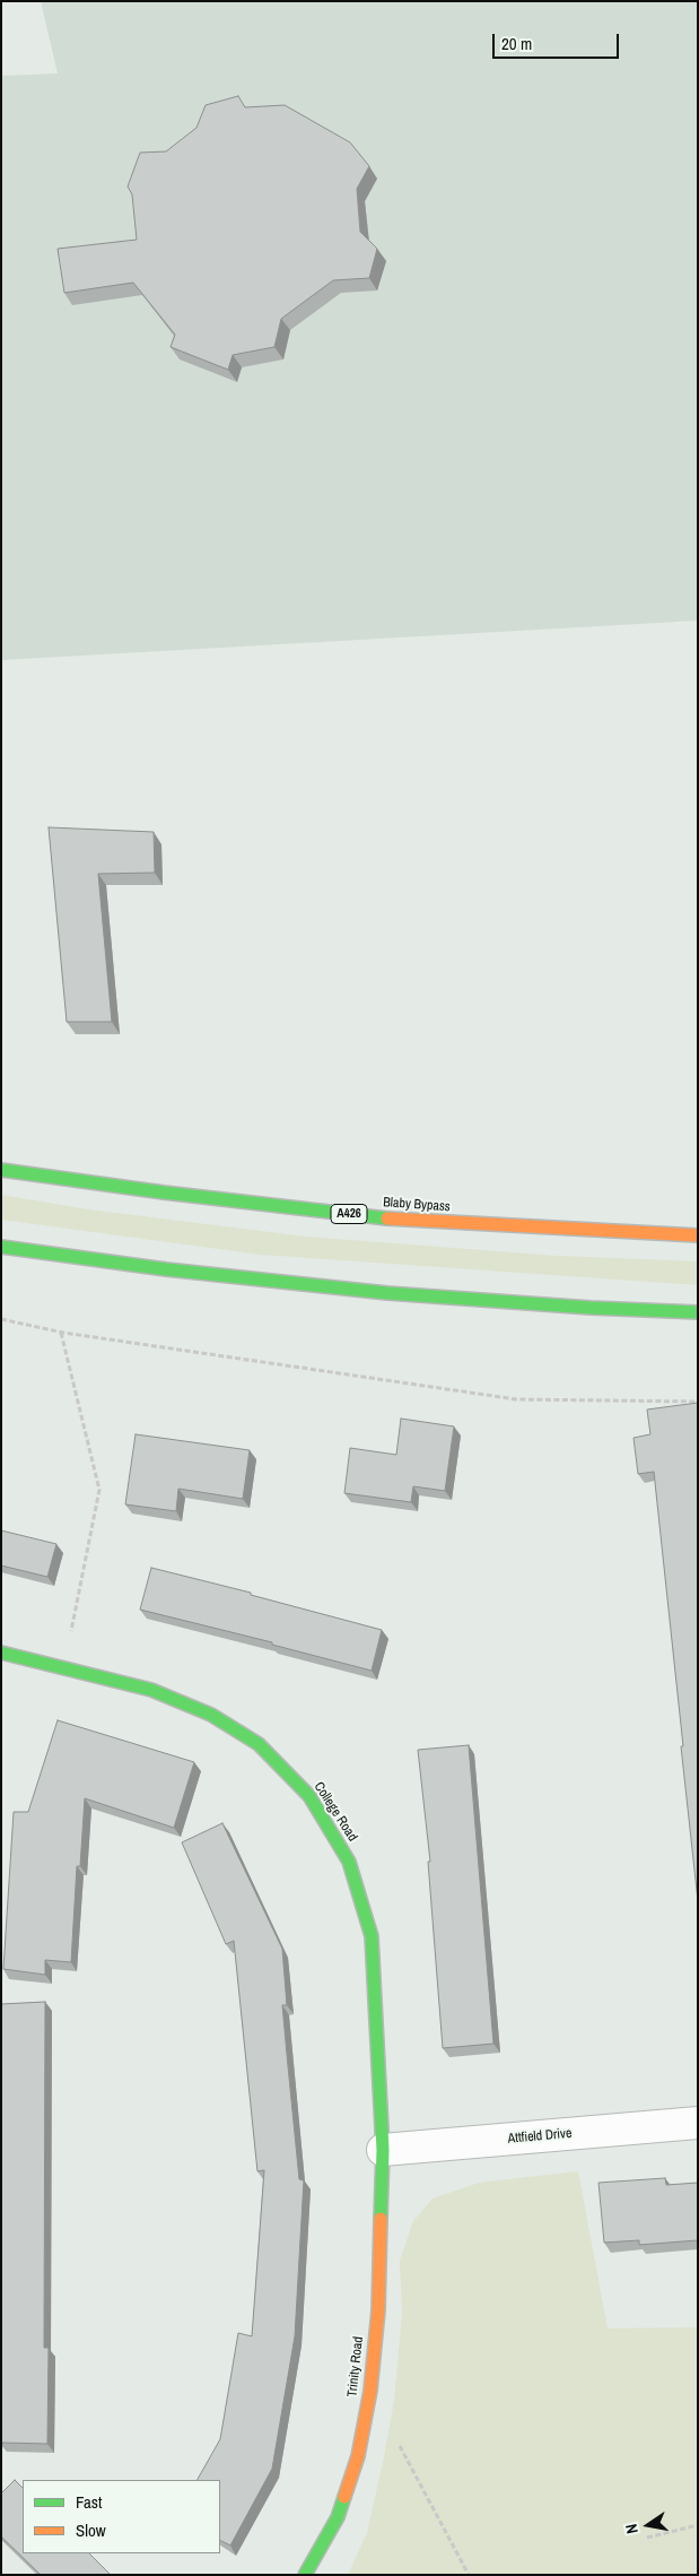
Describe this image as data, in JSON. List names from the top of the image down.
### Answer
{
  "streets": {
    "main road": [
      "Blaby Bypass",
      "A426",
      "College Road",
      "Trinity Road"
    ],
    "street": ["Attfield Drive"]
  },
  "crossings": [
    ["College Road", "Attfield Drive"],
    ["College Road", "Trinity Road"],
    ["Attfield Drive", "Trinity Road"]
  ],
  "legend": ["Fast", "Slow"],
  "scale_bar": "20 m",
  "north": "left"
}
